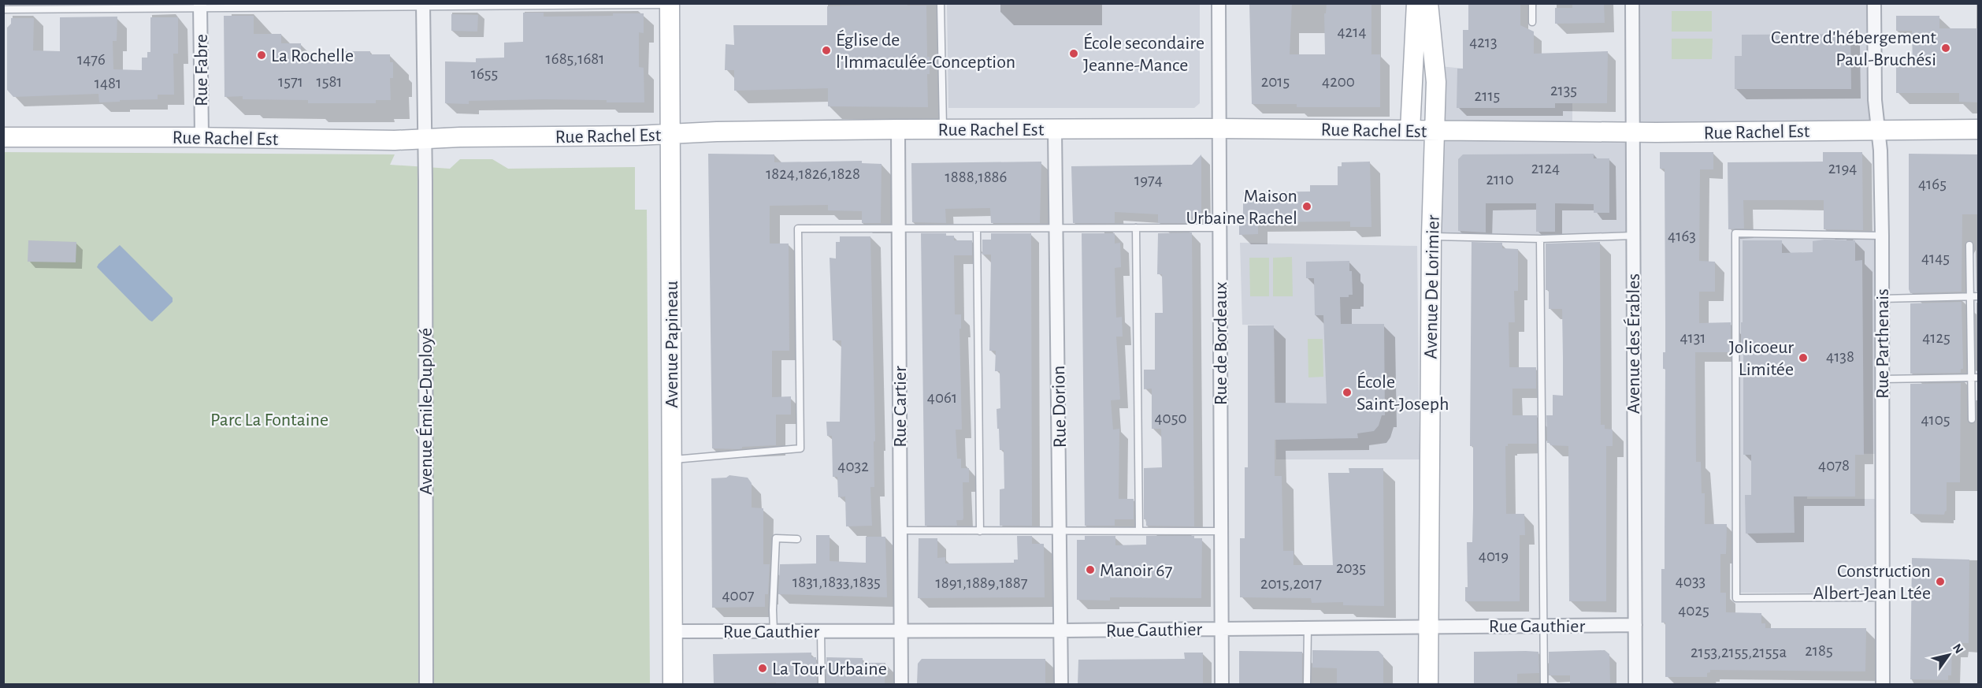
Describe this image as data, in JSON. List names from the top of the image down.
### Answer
{
  "streets": {
    "main road": ["Rue Rachel Est", "Avenue De Lorimier", "Avenue Papineau"],
    "street": [
      "Rue Fabre",
      "Rue de Bordeaux",
      "Avenue des Érables",
      "Rue Parthenais",
      "Rue Cartier",
      "Rue Dorion",
      "Avenue Émile-Duployé",
      "Rue Gauthier"
    ]
  },
  "crossings": [
    ["Rue Fabre", "Rue Rachel Est"],
    ["Rue Rachel Est", "Avenue De Lorimier"],
    ["Rue Rachel Est", "Rue de Bordeaux"],
    ["Rue Rachel Est", "Avenue des Érables"],
    ["Rue Rachel Est", "Rue Parthenais"],
    ["Rue Rachel Est", "Avenue Papineau"],
    ["Rue Rachel Est", "Rue Cartier"],
    ["Rue Rachel Est", "Rue Dorion"],
    ["Rue Rachel Est", "Avenue Émile-Duployé"],
    ["Avenue De Lorimier", "Rue Gauthier"],
    ["Rue de Bordeaux", "Rue Gauthier"],
    ["Avenue des Érables", "Rue Gauthier"],
    ["Avenue Papineau", "Rue Gauthier"],
    ["Rue Cartier", "Rue Gauthier"],
    ["Rue Dorion", "Rue Gauthier"]
  ],
  "parks": ["Parc La Fontaine"],
  "places": [
    "Centre d'hébergement Paul-Bruchési",
    "Église de l'Immaculée-Conception",
    "École secondaire Jeanne-Mance",
    "La Rochelle",
    "Maison Urbaine Rachel",
    "Jolicoeur Limitée",
    "École Saint-Joseph",
    "Manoir 67",
    "Construction Albert-Jean Ltée",
    "La Tour Urbaine"
  ],
  "house_numbers": [
    "4214",
    "4213",
    "1685,1681",
    "1476",
    "1655",
    "1571",
    "1581",
    "2015",
    "4200",
    "1481",
    "2135",
    "2115",
    "2124",
    "2194",
    "1824,1826,1828",
    "1888,1886",
    "2110",
    "1974",
    "4165",
    "4163",
    "4145",
    "4131",
    "4125",
    "4138",
    "4061",
    "4050",
    "4105",
    "4078",
    "4032",
    "4019",
    "2035",
    "4033",
    "1831,1833,1835",
    "1891,1889,1887",
    "2015,2017",
    "4007",
    "4025",
    "2185",
    "2153,2155,2155a"
  ],
  "north": "top right"
}
